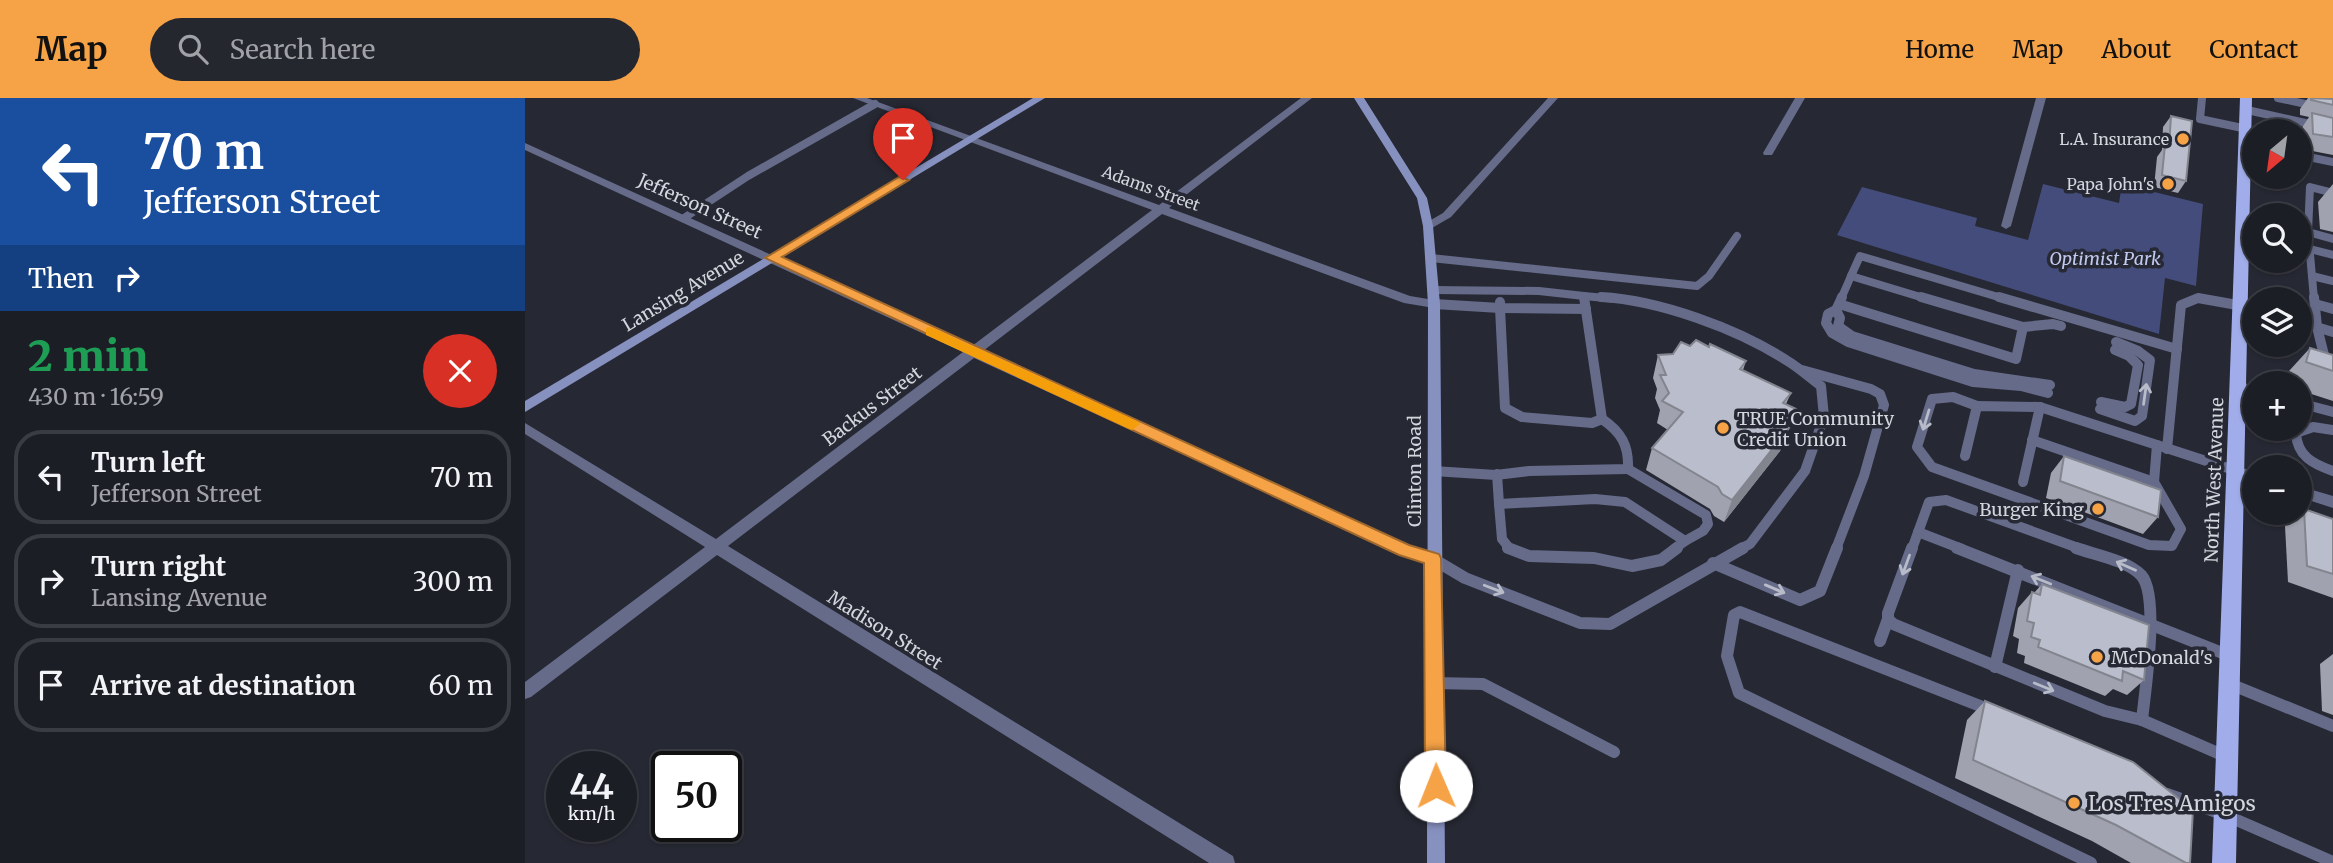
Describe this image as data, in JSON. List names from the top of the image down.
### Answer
{
  "streets": {
    "main road": ["Lansing Avenue", "Clinton Road", "North West Avenue"],
    "street": [
      "Adams Street",
      "Jefferson Street",
      "Backus Street",
      "Madison Street"
    ]
  },
  "crossings": [
    ["Adams Street", "Lansing Avenue"],
    ["Adams Street", "Backus Street"],
    ["Adams Street", "Clinton Road"],
    ["Jefferson Street", "Lansing Avenue"],
    ["Jefferson Street", "Backus Street"],
    ["Jefferson Street", "Clinton Road"],
    ["Backus Street", "Madison Street"]
  ],
  "parks": ["Optimist Park"],
  "places": [
    "L.A. Insurance",
    "Papa John's",
    "TRUE Community Credit Union",
    "Burger King",
    "McDonald's",
    "Los Tres Amigos"
  ],
  "north": "bottom left",
  "page": {
    "header": "Map",
    "search": "Search here",
    "nav": [
      "Home",
      "Map",
      "About",
      "Contact"
    ],
    "turn": ["70 m", "Jefferson Street"],
    "map_buttons": ["+", "−"],
    "then": "Then",
    "heading": ["2 min", "430 m · 16:59"],
    "list": [
      {
        "name": "Turn left",
        "note": "Jefferson Street",
        "value": "70 m"
      },
      {
        "name": "Turn right",
        "note": "Lansing Avenue",
        "value": "300 m"
      },
      {
        "name": "Arrive at destination",
        "value": "60 m"
      }
    ],
    "speed": "44 km/h",
    "limit": "50"
  }
}
